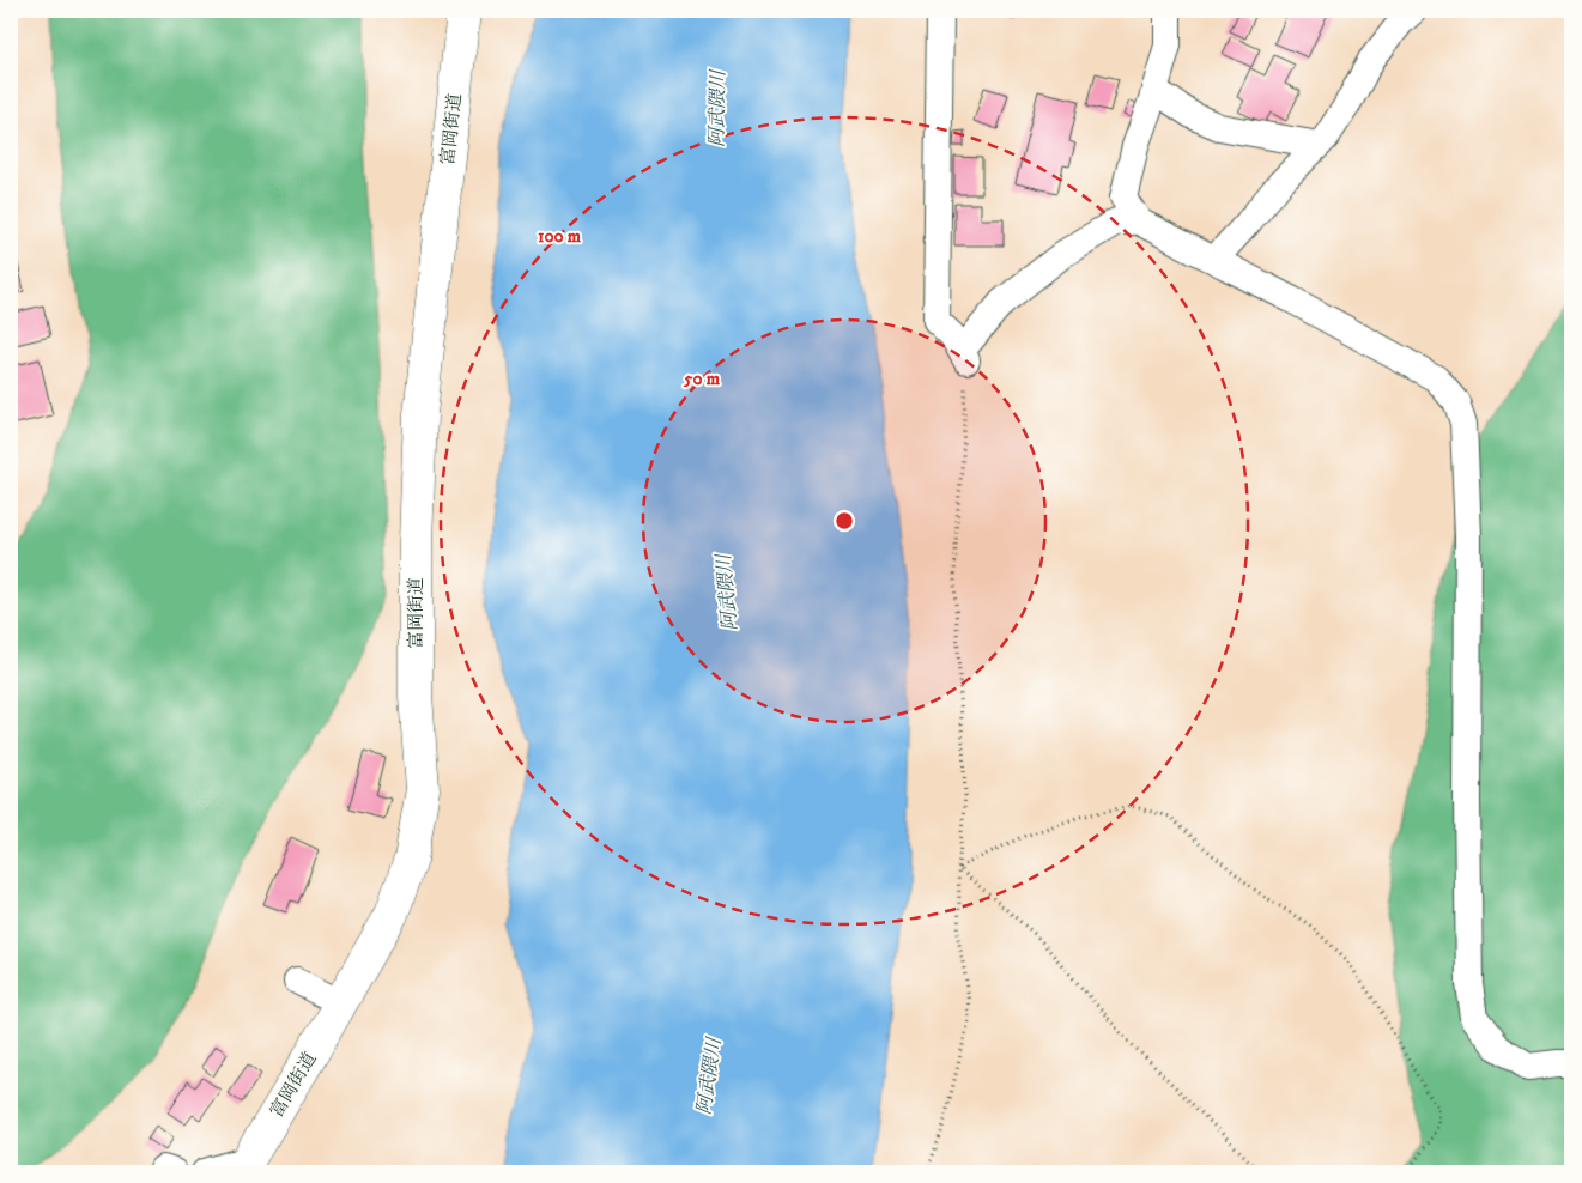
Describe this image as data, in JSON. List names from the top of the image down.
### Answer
{
  "streets": {
    "street": ["富岡街道"]
  },
  "water": ["阿武隈川"],
  "rings": ["100 m", "50 m"]
}
